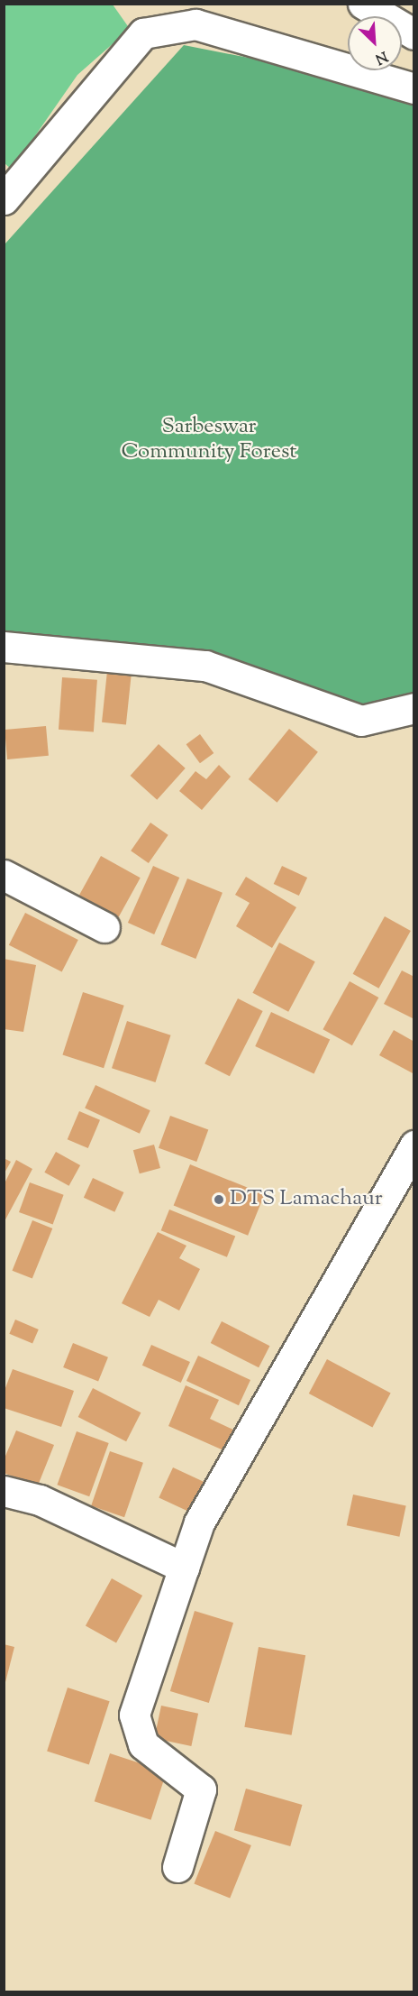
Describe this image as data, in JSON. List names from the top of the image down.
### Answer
{
  "parks": ["Sarbeswar Community Forest"],
  "places": ["DTS Lamachaur"],
  "north": "bottom right"
}
